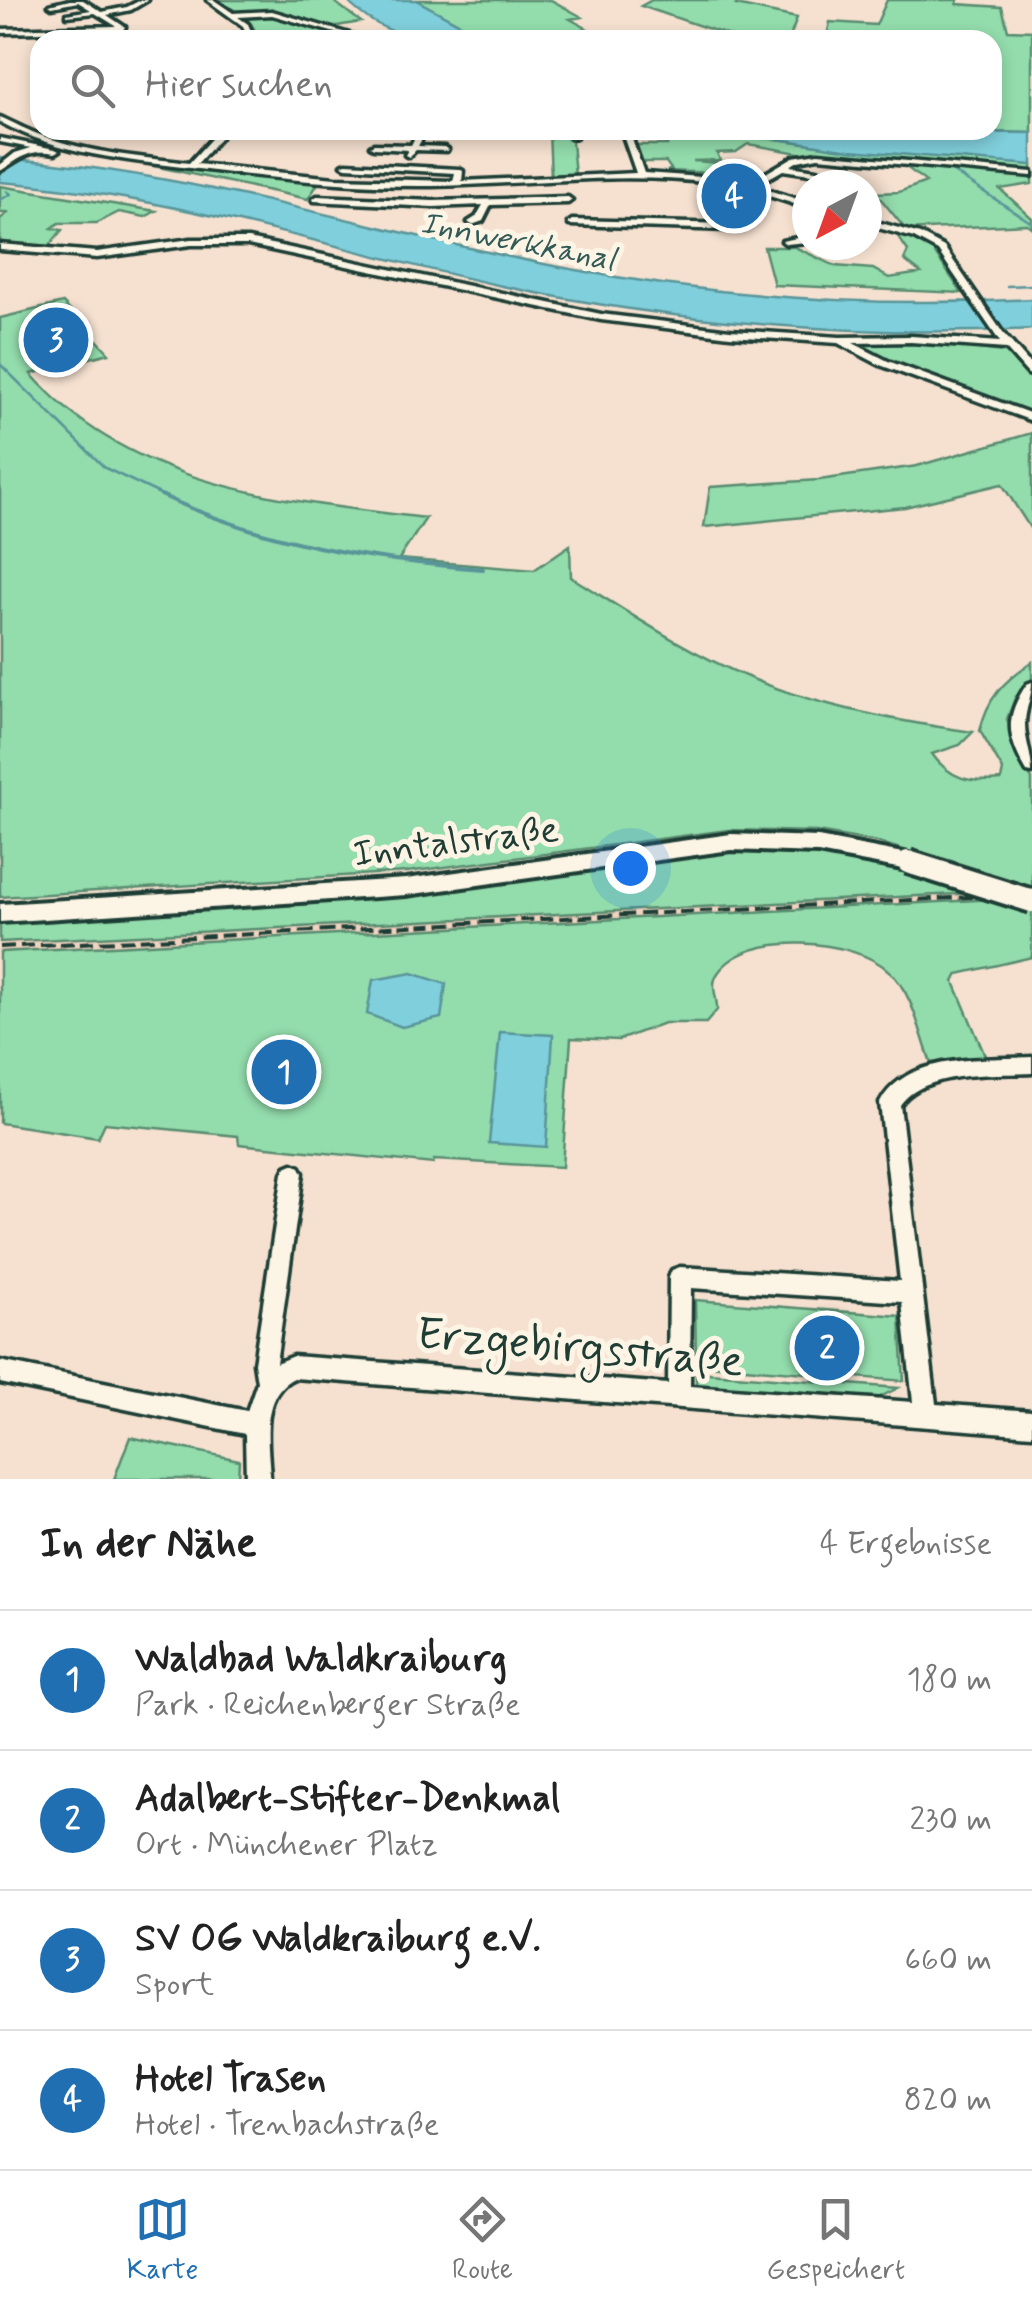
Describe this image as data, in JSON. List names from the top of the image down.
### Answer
{
  "streets": {
    "main road": ["Inntalstraße"],
    "street": ["Erzgebirgsstraße"]
  },
  "water": ["Innwerkkanal"],
  "north": "bottom left",
  "page": {
    "search": "Hier suchen",
    "pins": [
      "4",
      "3",
      "1",
      "2"
    ],
    "heading": ["In der Nähe", "4 Ergebnisse"],
    "list": [
      {
        "mark": "1",
        "name": "Waldbad Waldkraiburg",
        "note": "Park · Reichenberger Straße",
        "value": "180 m"
      },
      {
        "mark": "2",
        "name": "Adalbert-Stifter-Denkmal",
        "note": "Ort · Münchener Platz",
        "value": "230 m"
      },
      {
        "mark": "3",
        "name": "SV OG Waldkraiburg e.V.",
        "note": "Sport",
        "value": "660 m"
      },
      {
        "mark": "4",
        "name": "Hotel Trasen",
        "note": "Hotel · Trenbachstraße",
        "value": "820 m"
      }
    ],
    "nav": ["Karte", "Route", "Gespeichert"]
  }
}
